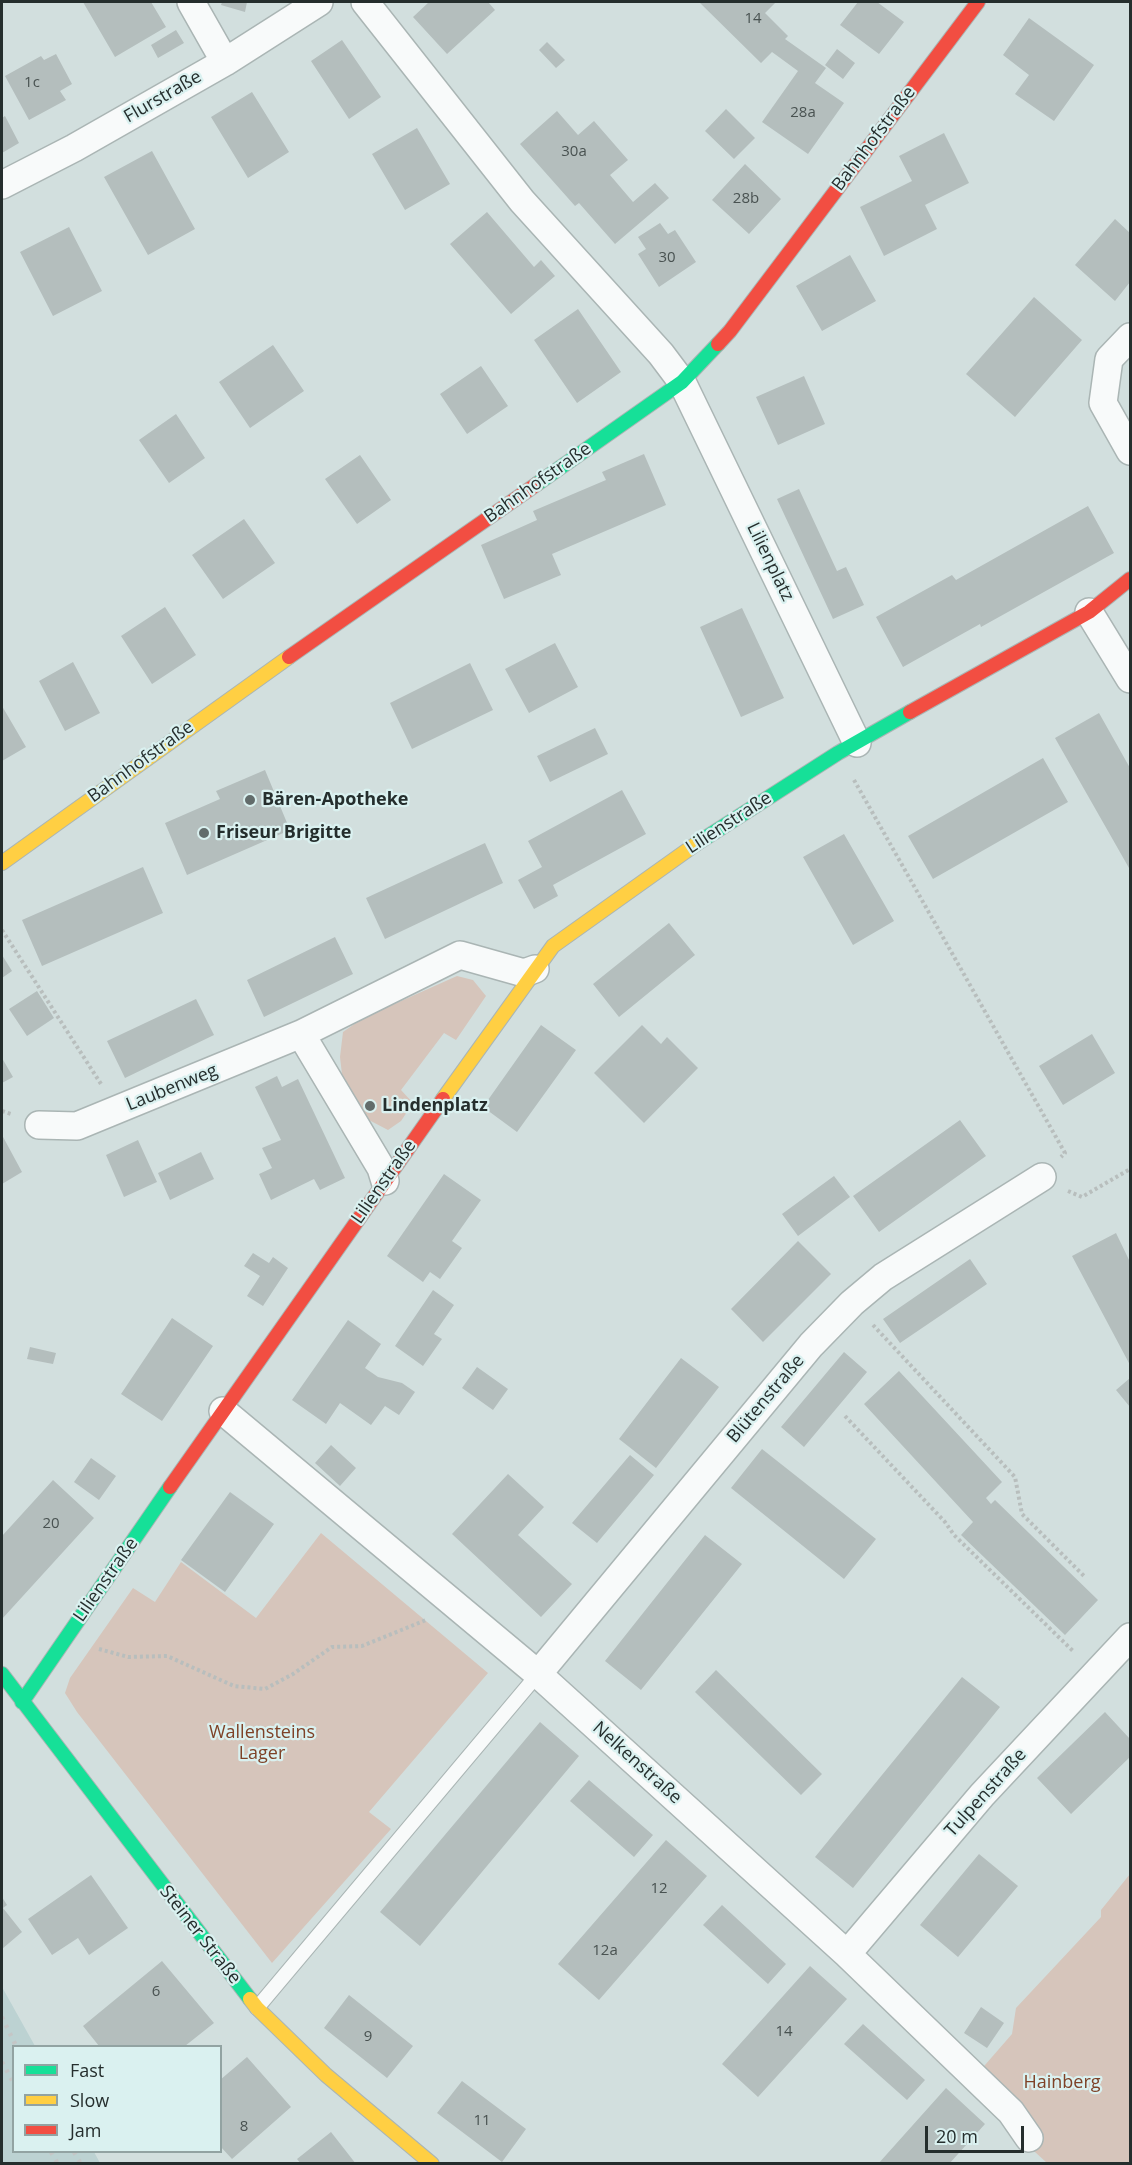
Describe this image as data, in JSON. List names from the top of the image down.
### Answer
{
  "streets": {
    "street": [
      "Flurstraße",
      "Bahnhofstraße",
      "Lilienplatz",
      "Lilienstraße",
      "Laubenweg",
      "Blütenstraße",
      "Nelkenstraße",
      "Tulpenstraße",
      "Steiner Straße"
    ]
  },
  "crossings": [
    ["Bahnhofstraße", "Lilienplatz"],
    ["Lilienplatz", "Lilienstraße"],
    ["Lilienstraße", "Nelkenstraße"],
    ["Lilienstraße", "Steiner Straße"],
    ["Blütenstraße", "Nelkenstraße"],
    ["Nelkenstraße", "Tulpenstraße"]
  ],
  "parks": ["Wallensteins Lager", "Hainberg"],
  "places": ["Bären-Apotheke", "Friseur Brigitte", "Lindenplatz"],
  "house_numbers": [
    "14",
    "1c",
    "28a",
    "30a",
    "28b",
    "30",
    "20",
    "12",
    "12a",
    "6",
    "14",
    "9",
    "11",
    "8"
  ],
  "legend": ["Fast", "Slow", "Jam"],
  "scale_bar": "20 m"
}
